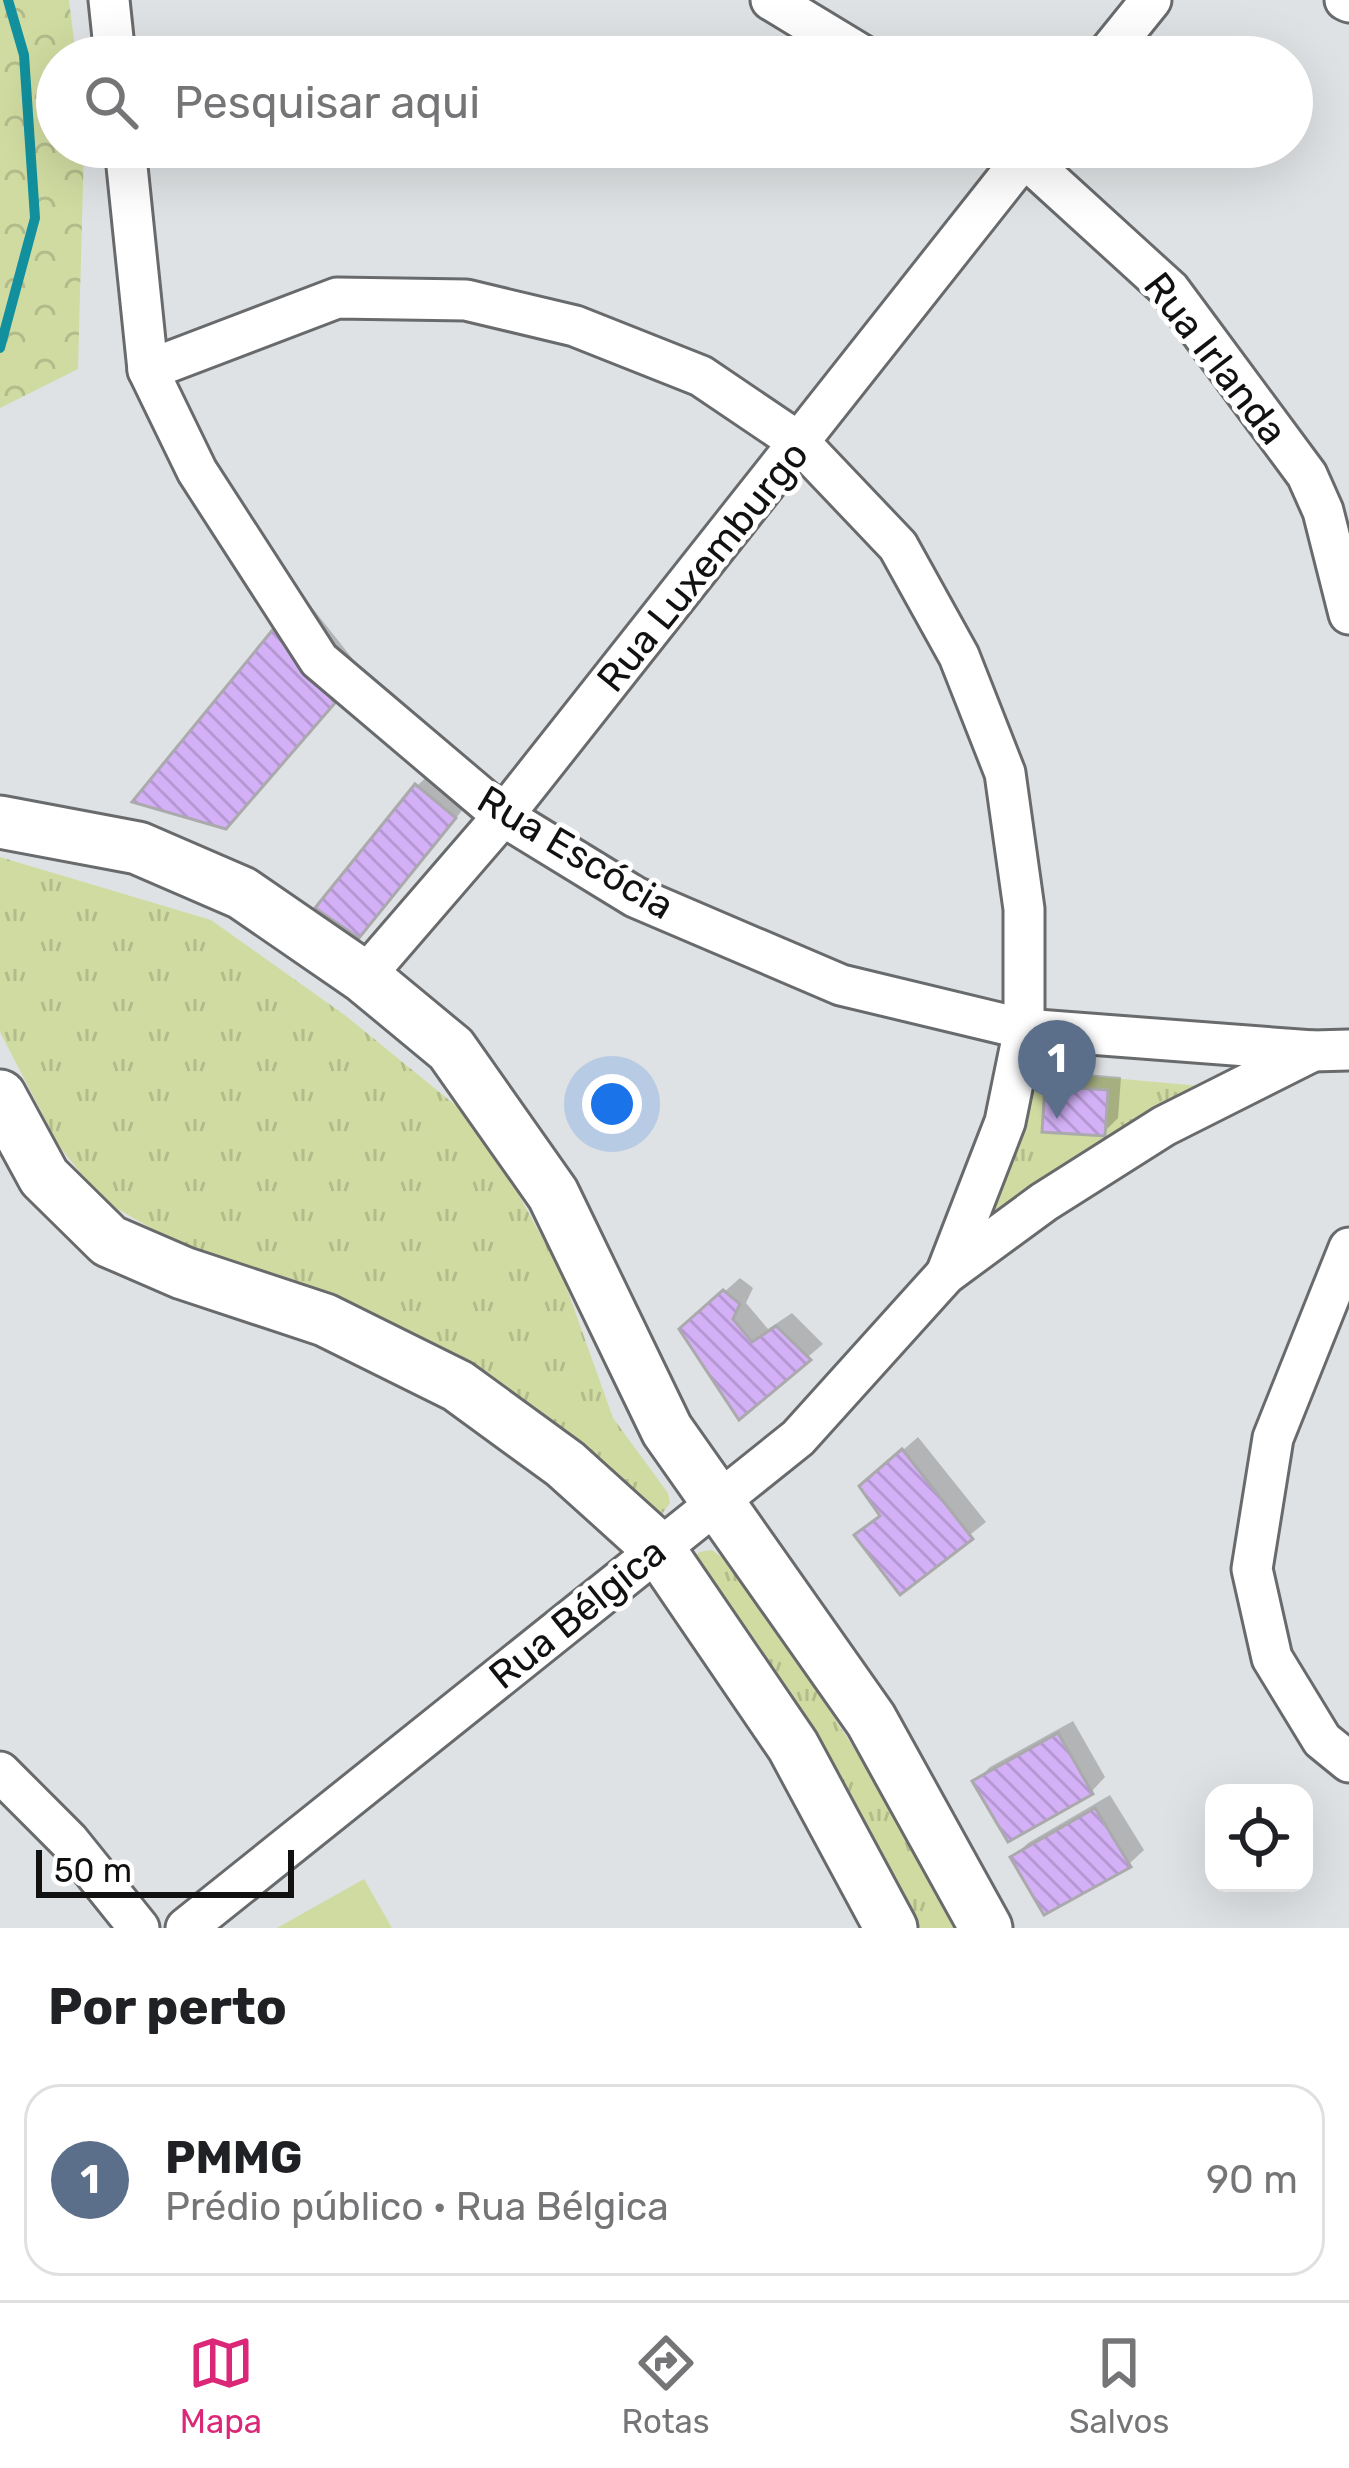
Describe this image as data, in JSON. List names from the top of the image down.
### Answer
{
  "streets": {
    "street": [
      "Rua Irlanda",
      "Rua Luxemburgo",
      "Rua Escócia",
      "Rua Bélgica"
    ]
  },
  "crossings": [
    ["Rua Luxemburgo", "Rua Escócia"],
    ["Rua Luxemburgo", "Rua Bélgica"],
    ["Rua Escócia", "Rua Bélgica"]
  ],
  "scale_bar": "50 m",
  "page": {
    "search": "Pesquisar aqui",
    "pins": "1",
    "scale": "50 m",
    "heading": "Por perto",
    "list": [
      {
        "mark": "1",
        "name": "PMMG",
        "note": "Prédio público · Rua Bélgica",
        "value": "90 m"
      }
    ],
    "nav": ["Mapa", "Rotas", "Salvos"]
  }
}
